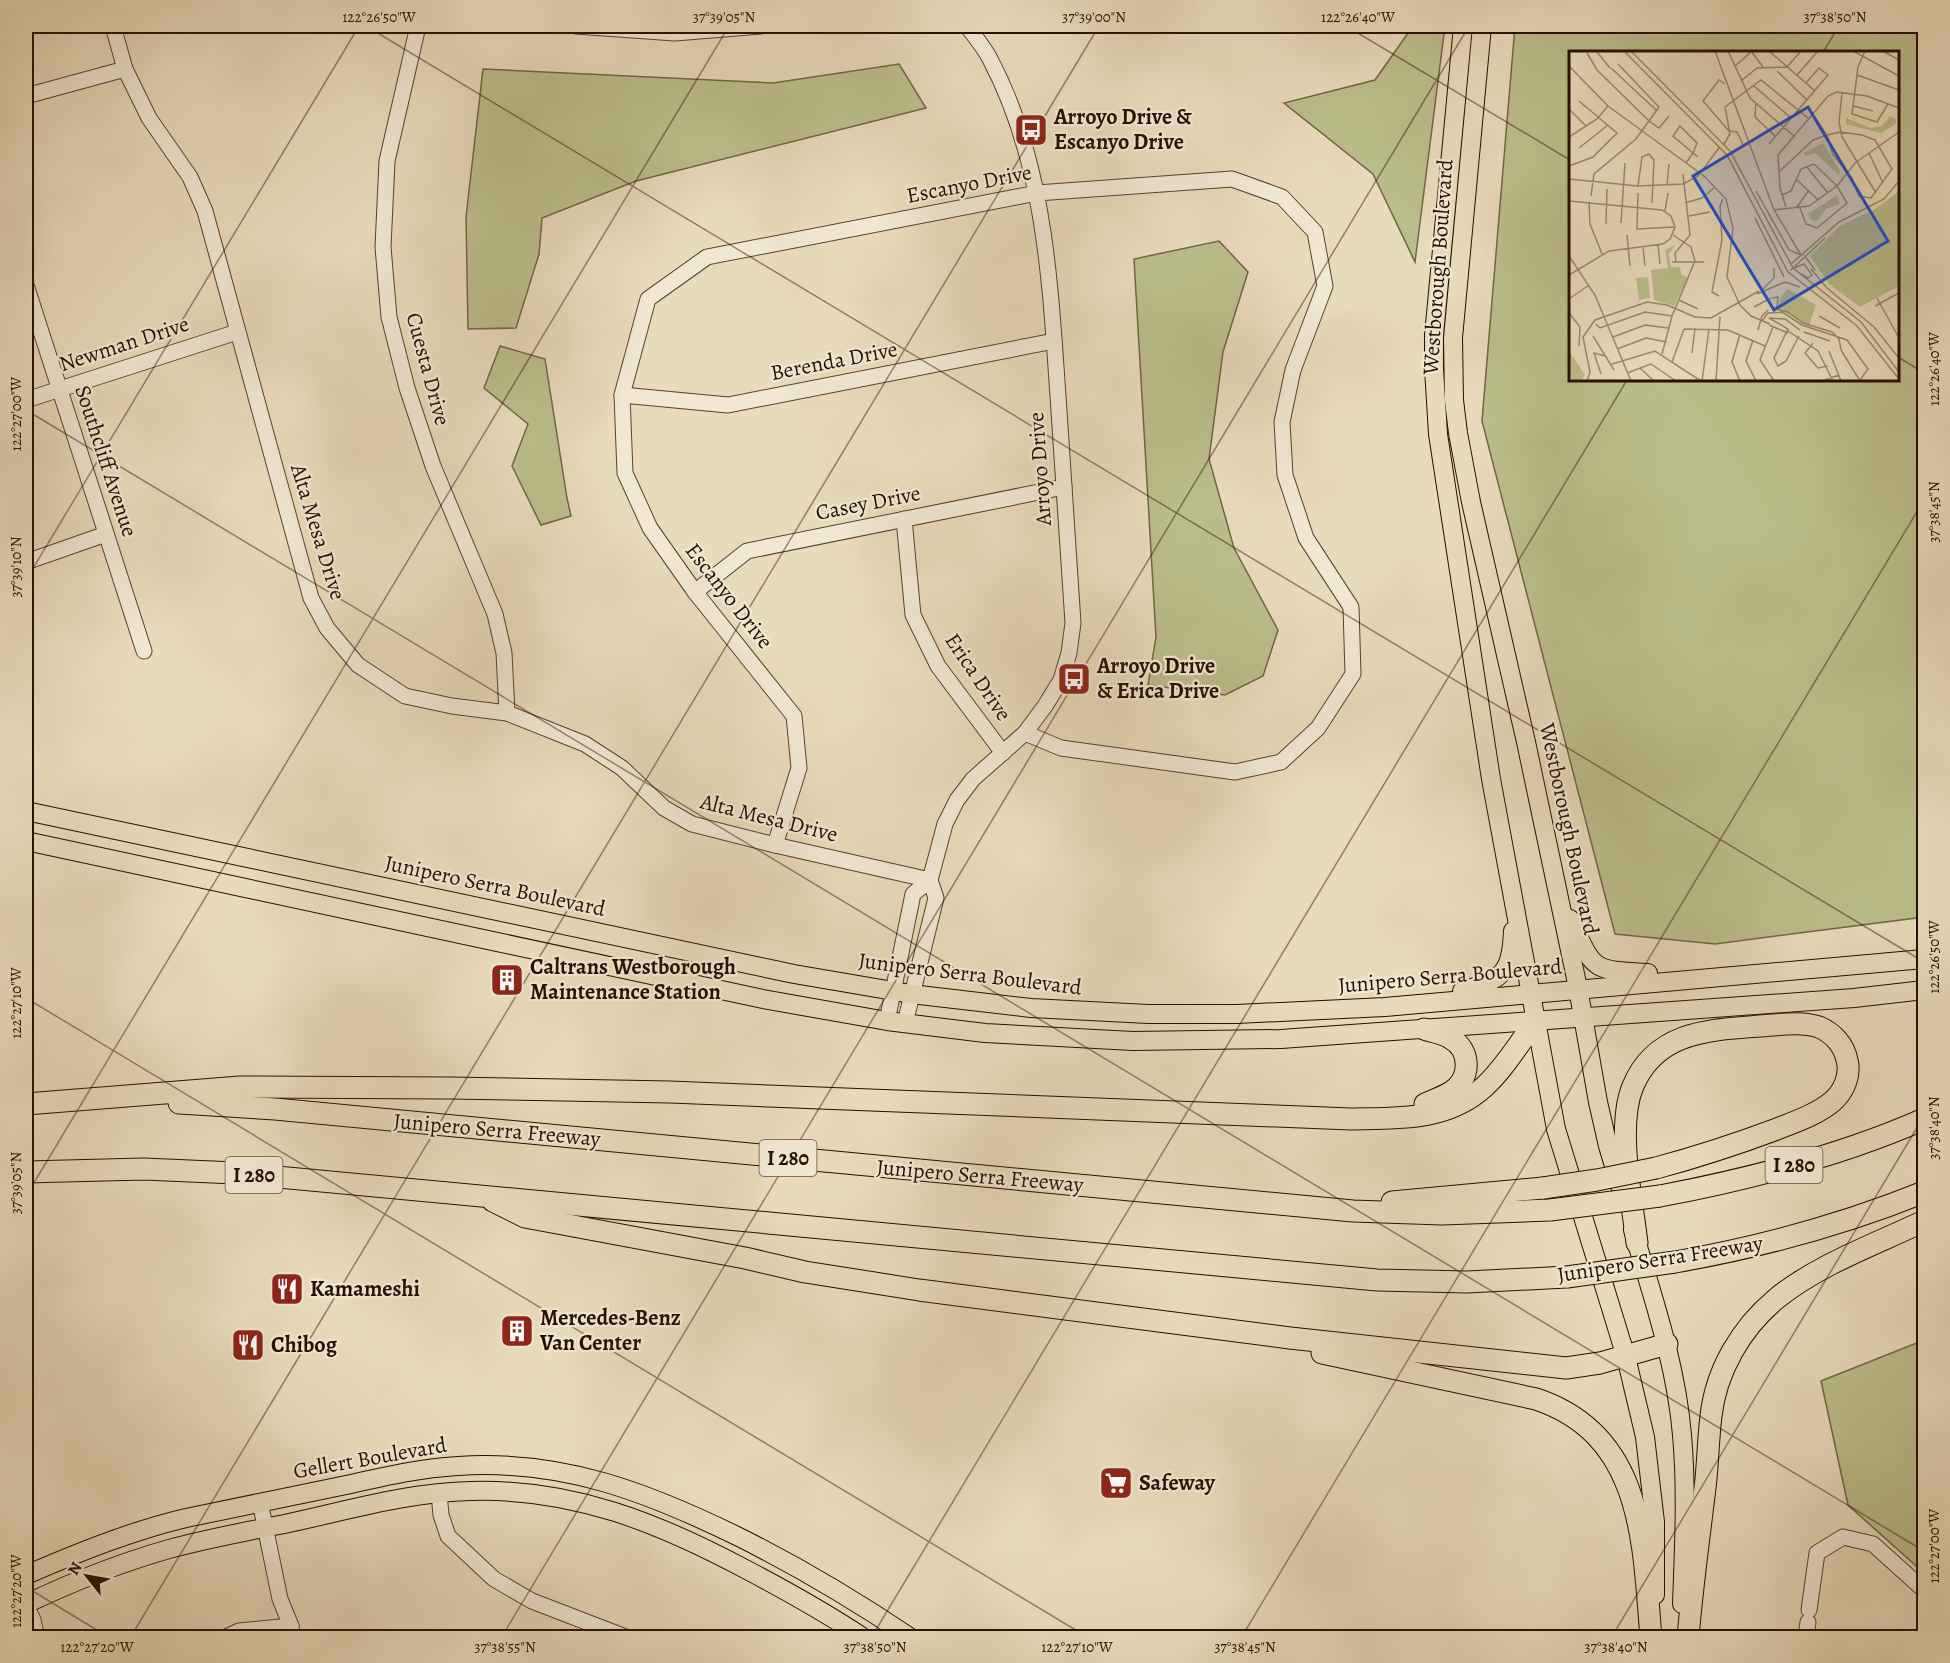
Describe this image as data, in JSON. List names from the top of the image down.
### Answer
{
  "streets": {
    "highway": ["Junipero Serra Freeway", "I 280"],
    "main road": ["Westborough Boulevard", "Junipero Serra Boulevard", "Gellert Boulevard"],
    "street": [
      "Escanyo Drive",
      "Newman Drive",
      "Berenda Drive",
      "Cuesta Drive",
      "Southcliff Avenue",
      "Arroyo Drive",
      "Casey Drive",
      "Alta Mesa Drive",
      "Erica Drive"
    ]
  },
  "crossings": [
    ["Escanyo Drive", "Berenda Drive"],
    ["Escanyo Drive", "Arroyo Drive"],
    ["Escanyo Drive", "Casey Drive"],
    ["Escanyo Drive", "Alta Mesa Drive"],
    ["Westborough Boulevard", "Junipero Serra Boulevard"],
    ["Newman Drive", "Southcliff Avenue"],
    ["Newman Drive", "Alta Mesa Drive"],
    ["Berenda Drive", "Arroyo Drive"],
    ["Cuesta Drive", "Alta Mesa Drive"],
    ["Arroyo Drive", "Casey Drive"],
    ["Arroyo Drive", "Alta Mesa Drive"],
    ["Arroyo Drive", "Erica Drive"],
    ["Arroyo Drive", "Junipero Serra Boulevard"],
    ["Casey Drive", "Erica Drive"]
  ],
  "places": {
    "bus stop": ["Arroyo Drive & Escanyo Drive", "Arroyo Drive & Erica Drive"],
    "building": ["Caltrans Westborough Maintenance Station", "Mercedes-Benz Van Center"],
    "restaurant": ["Kamameshi", "Chibog"],
    "supermarket": ["Safeway"]
  },
  "north": "top left",
  "coordinates": [
    "122°26'50\"W",
    "37°39'05\"N",
    "37°39'00\"N",
    "122°26'40\"W",
    "37°38'50\"N",
    "122°27'00\"W",
    "37°38'45\"N",
    "37°39'10\"N",
    "122°27'10\"W",
    "37°38'40\"N",
    "122°27'20\"W",
    "37°38'55\"N"
  ]
}
